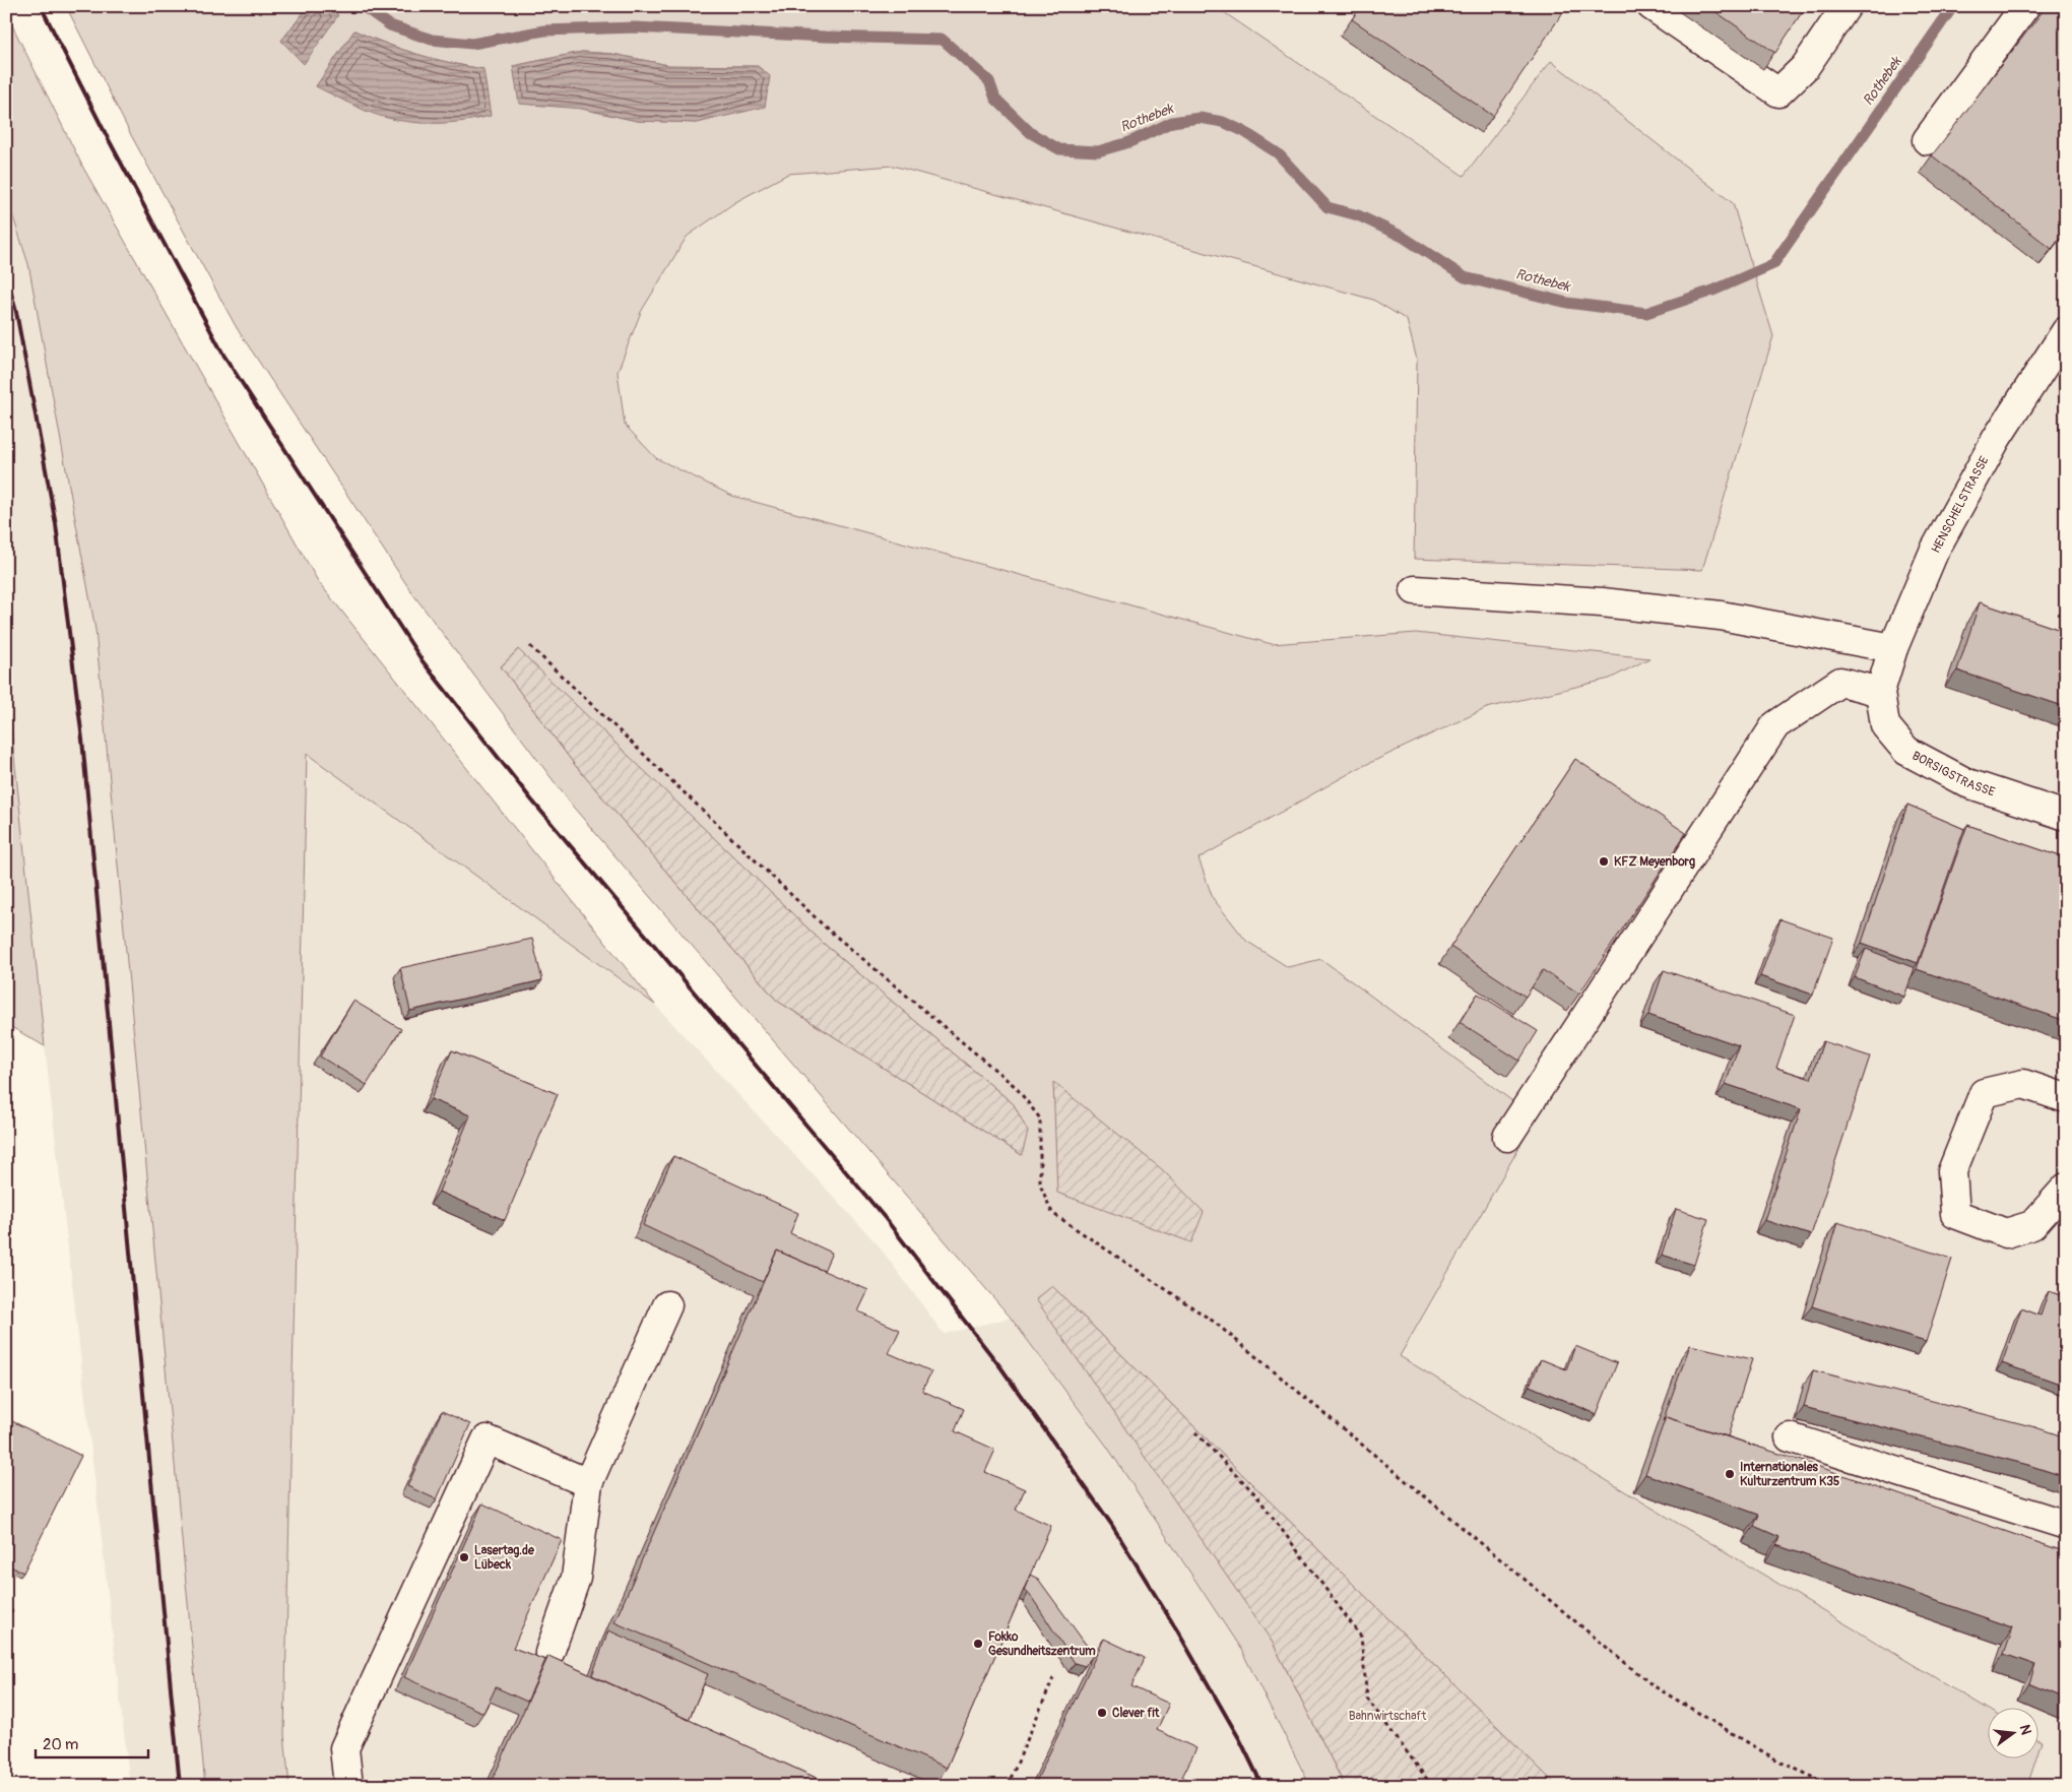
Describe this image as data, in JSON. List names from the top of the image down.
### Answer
{
  "streets": {
    "street": ["HENSCHELSTRASSE", "BORSIGSTRASSE"]
  },
  "crossings": [
    ["HENSCHELSTRASSE", "BORSIGSTRASSE"]
  ],
  "water": ["Rothebek"],
  "parks": ["Bahnwirtschaft"],
  "places": [
    "KFZ Meyenborg",
    "Internationales Kulturzentrum K35",
    "Lasertag.de Lübeck",
    "Fokko Gesundheitszentrum",
    "Clever fit"
  ],
  "scale_bar": "20 m",
  "north": "right"
}
